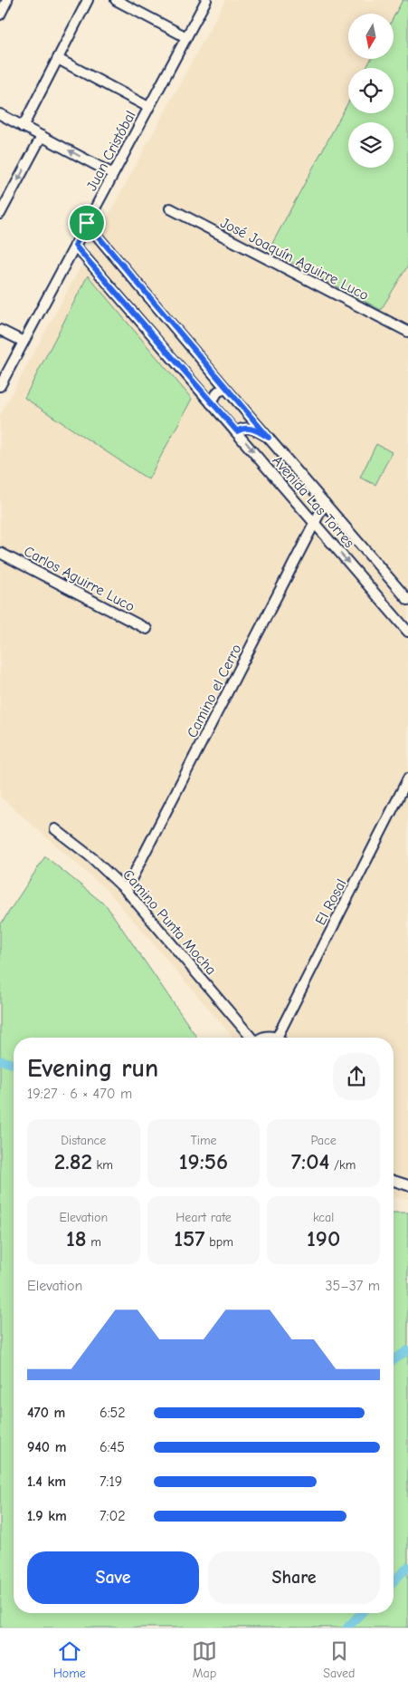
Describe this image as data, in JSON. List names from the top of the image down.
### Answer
{
  "streets": {
    "street": [
      "Juan Cristóbal",
      "José Joaquín Aguirre Luco",
      "Avenida Las Torres",
      "Carlos Aguirre Luco",
      "Camino el Cerro",
      "El Rosal",
      "Camino Punta Mocha"
    ]
  },
  "crossings": [
    ["Juan Cristóbal", "Avenida Las Torres"],
    ["Avenida Las Torres", "Camino el Cerro"],
    ["Camino el Cerro", "Camino Punta Mocha"]
  ],
  "north": "bottom",
  "page": {
    "heading": ["Evening run", "19:27 · 6 × 470 m"],
    "stats": [
      ["Distance", "2.82 km"],
      ["Time", "19:56"],
      ["Pace", "7:04 /km"],
      ["Elevation", "18 m"],
      ["Heart rate", "157 bpm"],
      ["kcal", "190"]
    ],
    "chart": ["Elevation", "35–37 m"],
    "list": [
      {
        "name": "470 m",
        "note": "6:52"
      },
      {
        "name": "940 m",
        "note": "6:45"
      },
      {
        "name": "1.4 km",
        "note": "7:19"
      },
      {
        "name": "1.9 km",
        "note": "7:02"
      }
    ],
    "buttons": ["Save", "Share"],
    "tabs": ["Home", "Map", "Saved"]
  }
}
